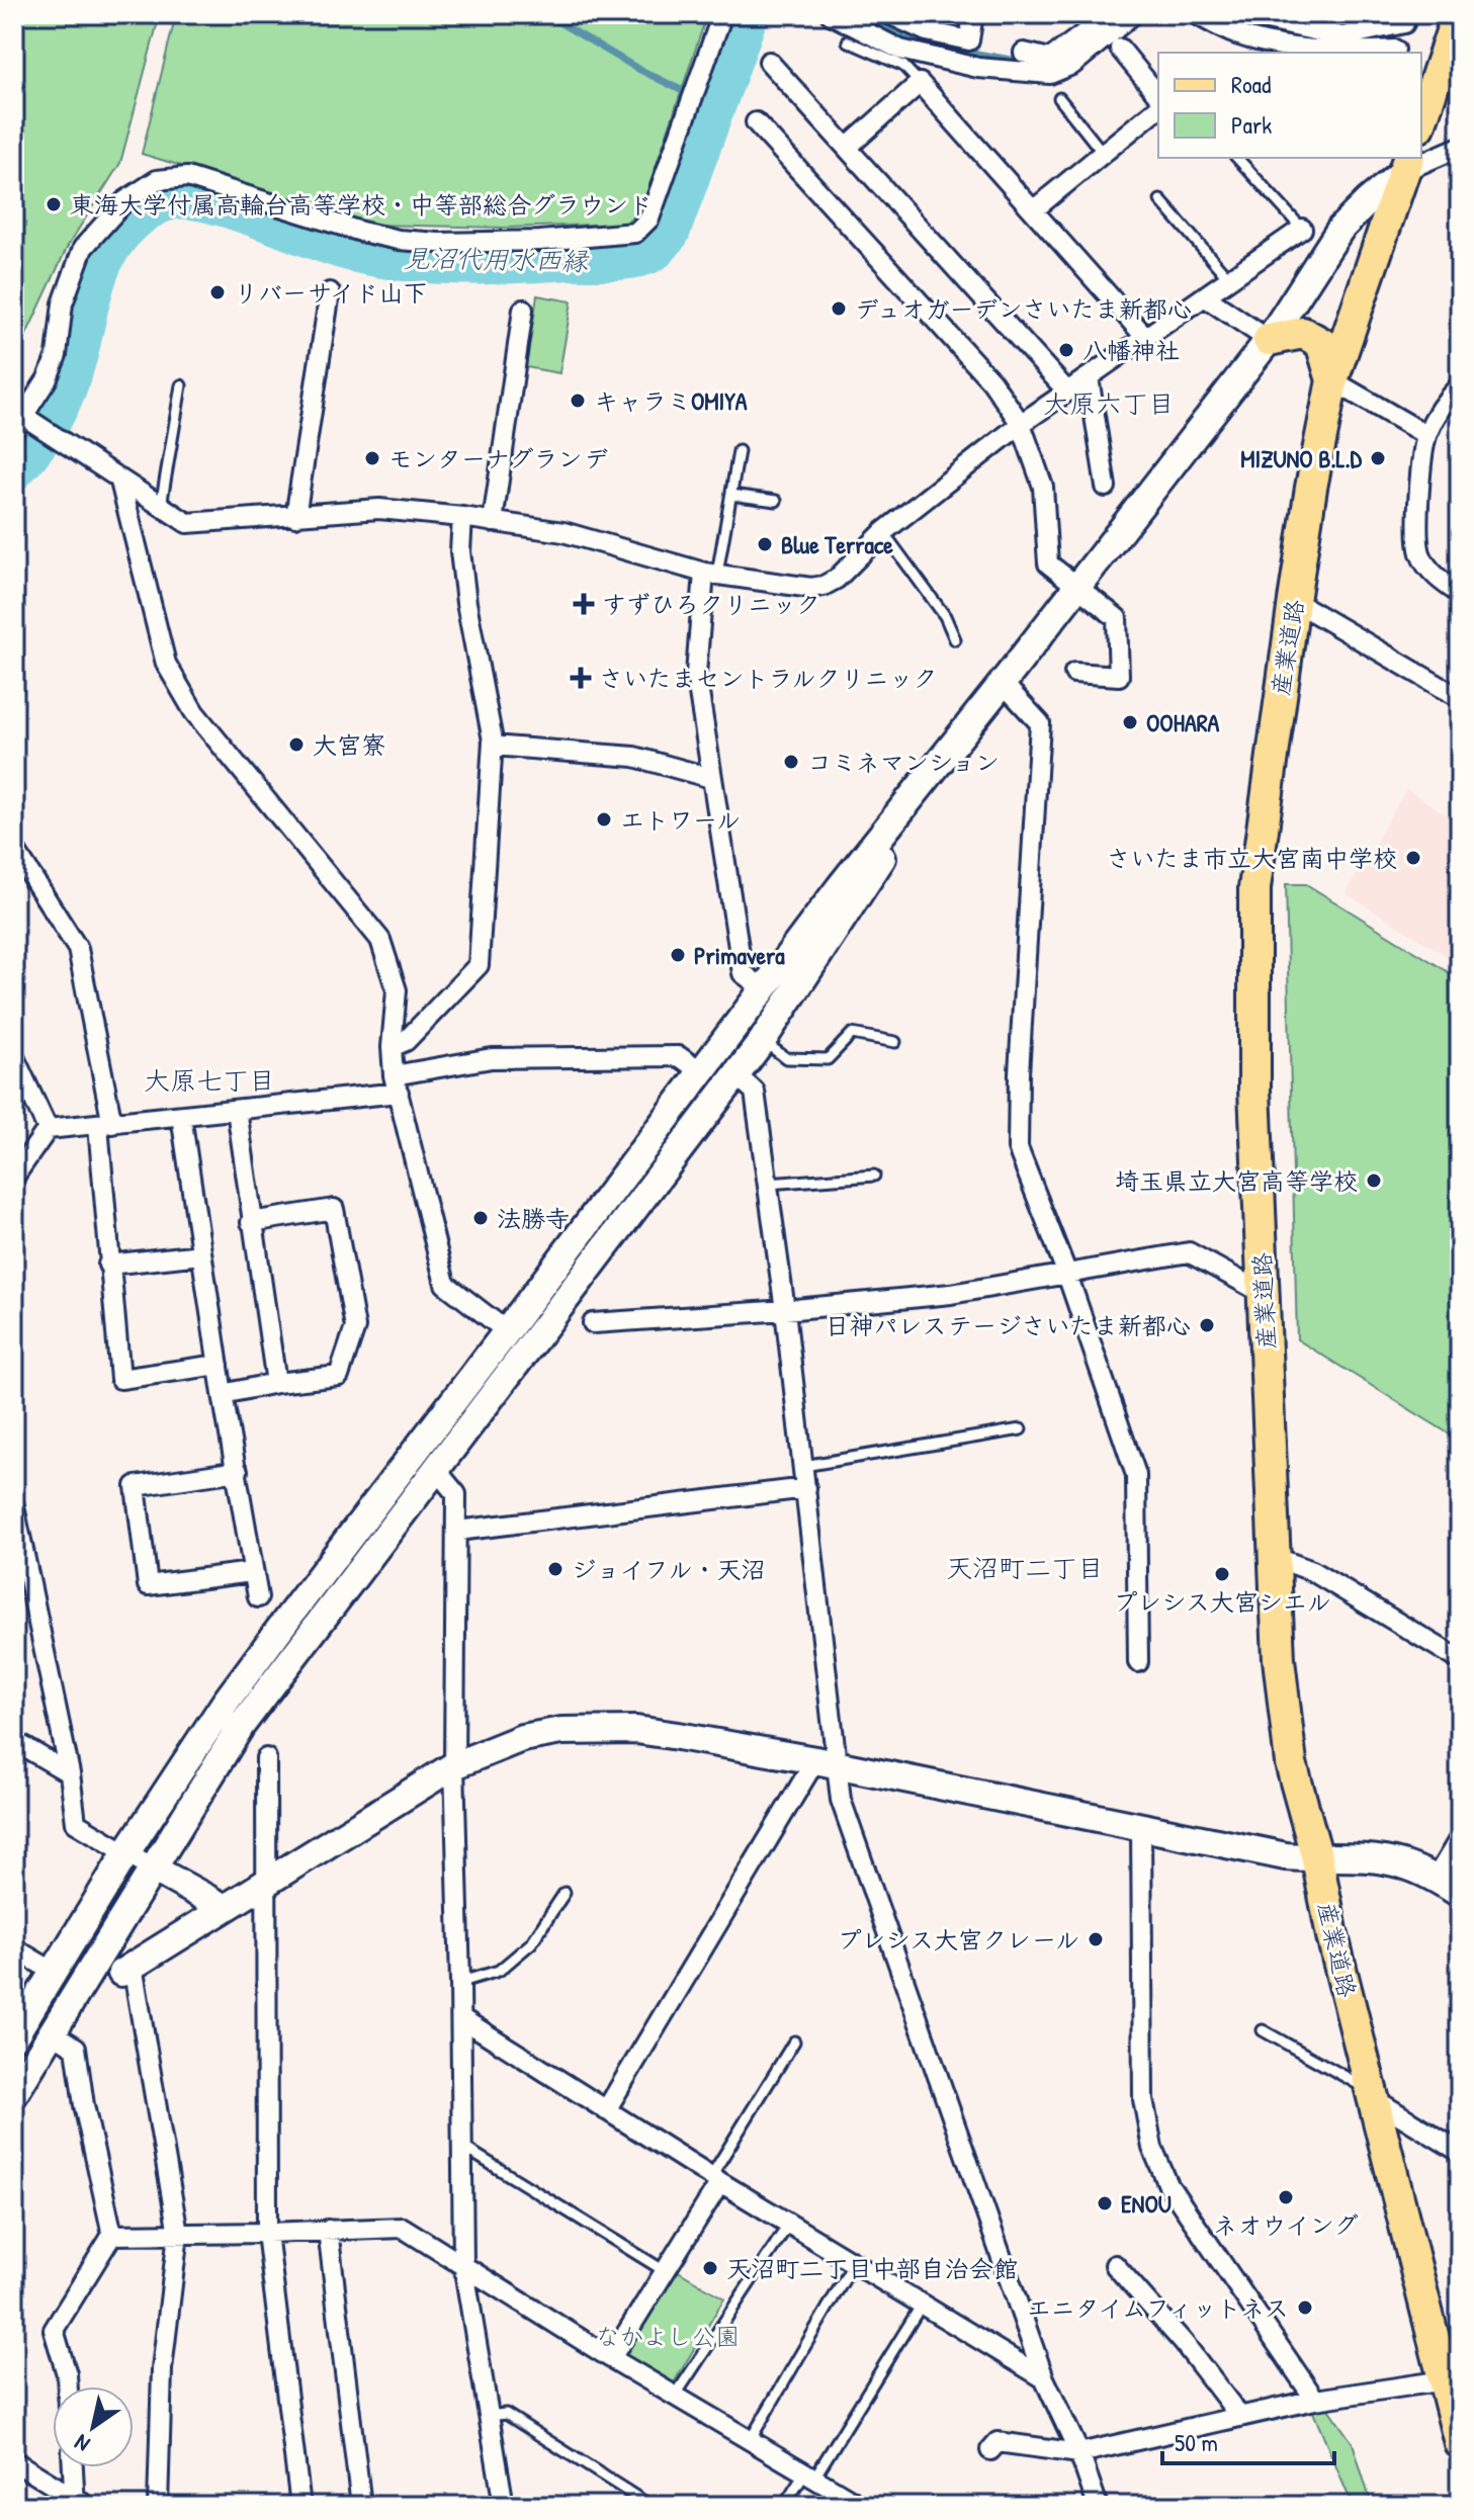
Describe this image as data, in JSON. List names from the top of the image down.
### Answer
{
  "streets": {
    "main road": ["産業道路"]
  },
  "districts": ["大原六丁目", "大原七丁目", "天沼町二丁目"],
  "water": ["見沼代用水西縁"],
  "parks": ["なかよし公園"],
  "places": {
    "other": [
      "東海大学付属高輪台高等学校・中等部総合グラウンド",
      "リバーサイド山下",
      "デュオガーデンさいたま新都心",
      "八幡神社",
      "キャラミOMIYA",
      "モンターナグランデ",
      "MIZUNO B.L.D",
      "Blue Terrace",
      "OOHARA",
      "大宮寮",
      "コミネマンション",
      "エトワール",
      "さいたま市立大宮南中学校",
      "Primavera",
      "埼玉県立大宮高等学校",
      "法勝寺",
      "日神パレステージさいたま新都心",
      "ジョイフル・天沼",
      "プレシス大宮シエル",
      "プレシス大宮クレール",
      "ネオウイング",
      "ENOU",
      "天沼町二丁目中部自治会館",
      "エニタイムフィットネス"
    ],
    "health": ["すずひろクリニック", "さいたまセントラルクリニック"]
  },
  "legend": ["Road", "Park"],
  "scale_bar": "50 m",
  "north": "bottom left"
}
